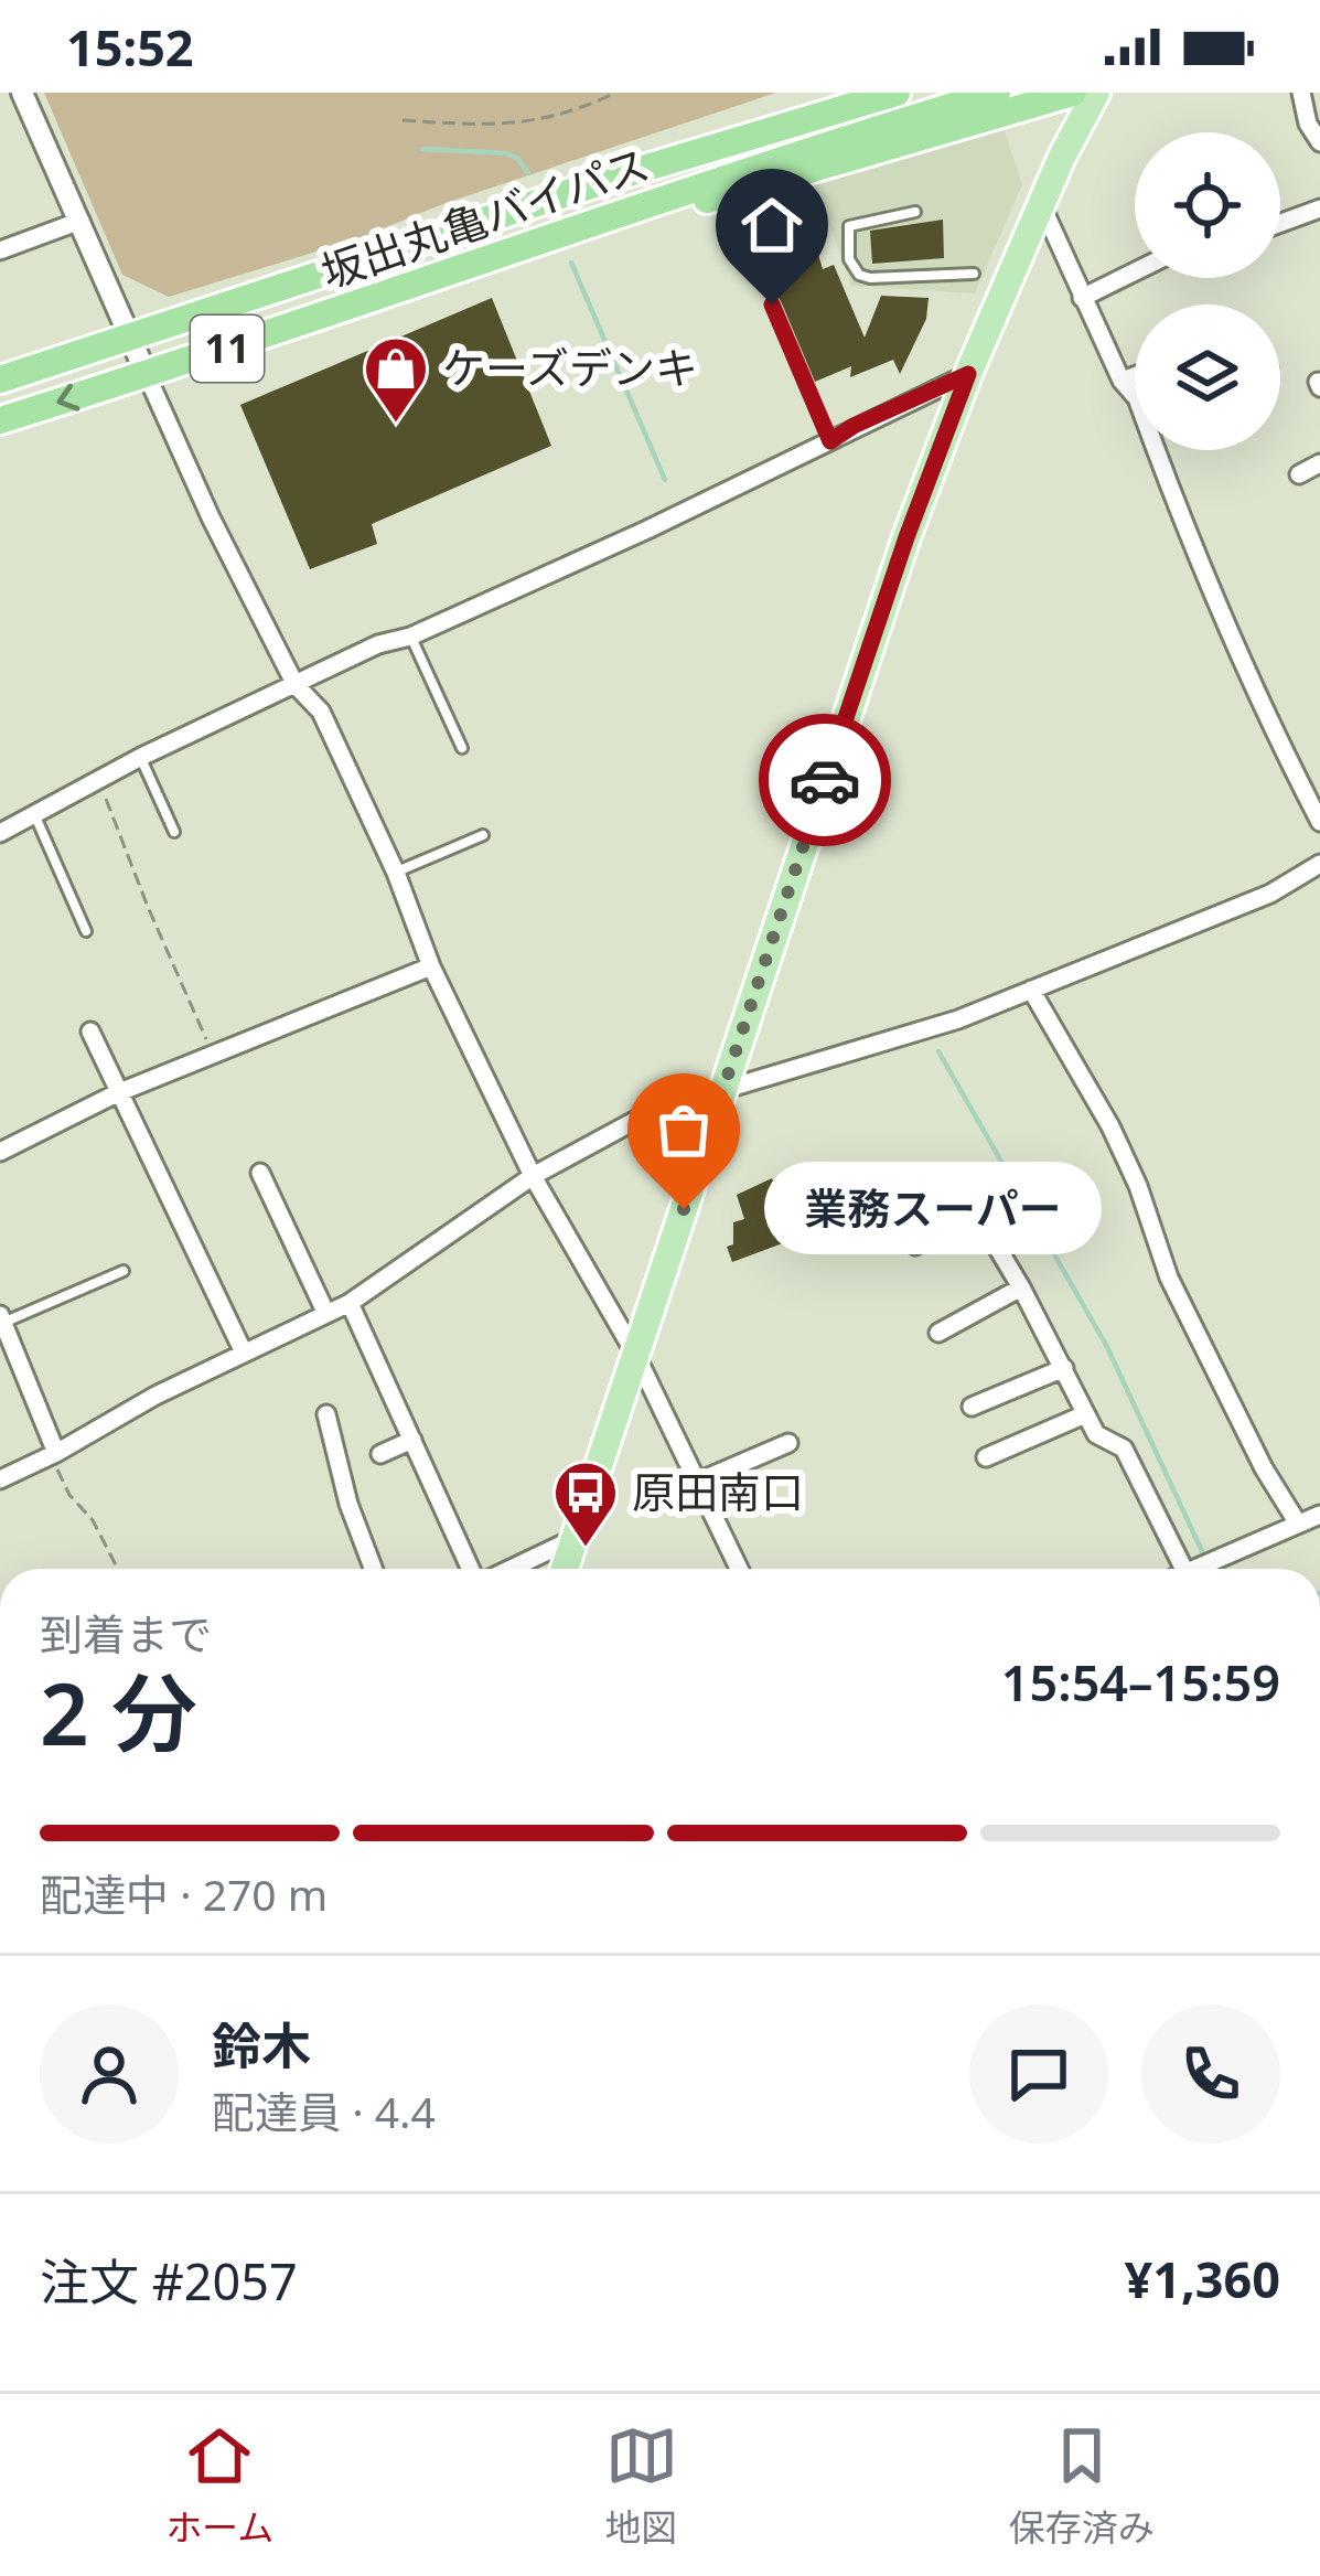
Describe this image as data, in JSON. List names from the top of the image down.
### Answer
{
  "streets": {
    "highway": ["坂出丸亀バイパス", "11"]
  },
  "places": {
    "shop": ["ケーズデンキ"],
    "other": ["業務スーパー"],
    "bus stop": ["原田南口"]
  },
  "page": {
    "status": "15:52",
    "bubble": "業務スーパー",
    "heading": ["2 分", "到着まで", "15:54–15:59"],
    "panel": [
      "鈴木",
      "配達員 · 4.4",
      "注文 #2057",
      "¥1,360"
    ],
    "bar": "配達中 · 270 m",
    "tabs": ["ホーム", "地図", "保存済み"]
  }
}
